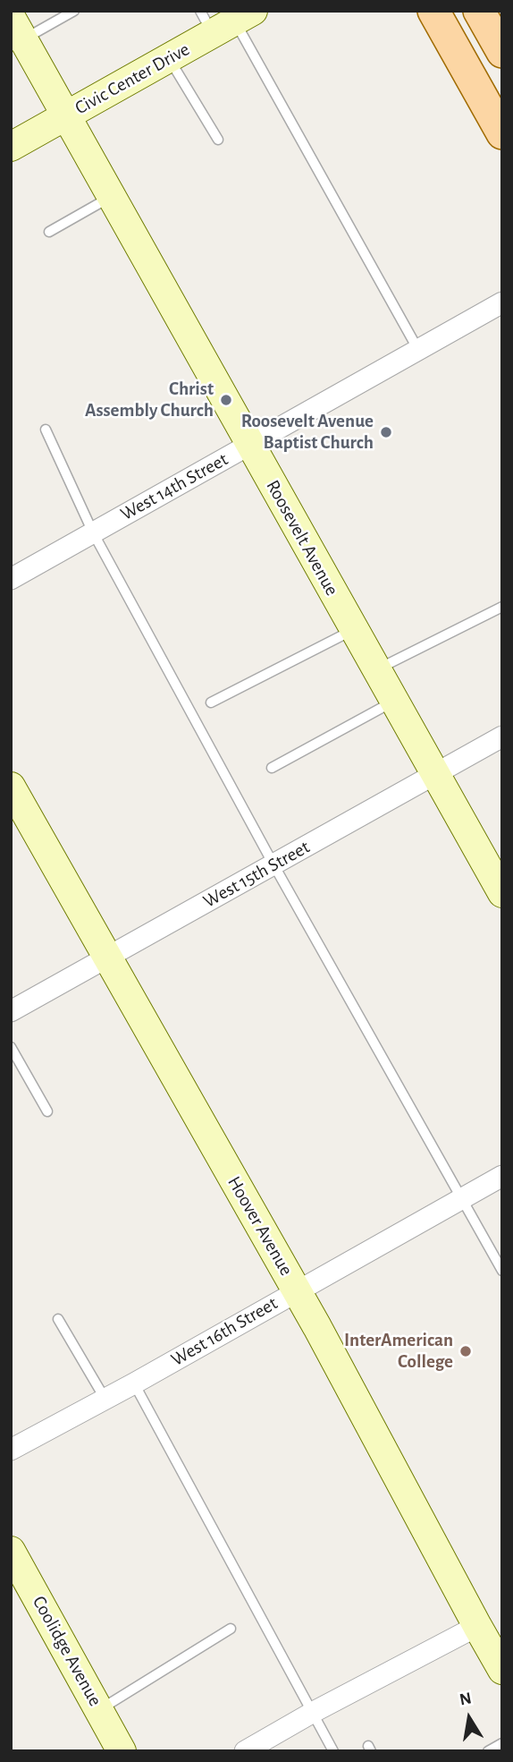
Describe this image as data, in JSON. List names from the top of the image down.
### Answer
{
  "streets": {
    "street": [
      "Civic Center Drive",
      "West 14th Street",
      "Roosevelt Avenue",
      "West 15th Street",
      "Hoover Avenue",
      "West 16th Street",
      "Coolidge Avenue"
    ]
  },
  "crossings": [
    ["Civic Center Drive", "Roosevelt Avenue"],
    ["West 14th Street", "Roosevelt Avenue"],
    ["Roosevelt Avenue", "West 15th Street"],
    ["West 15th Street", "Hoover Avenue"],
    ["Hoover Avenue", "West 16th Street"]
  ],
  "places": ["Christ Assembly Church", "Roosevelt Avenue Baptist Church", "InterAmerican College"],
  "north": "top"
}
